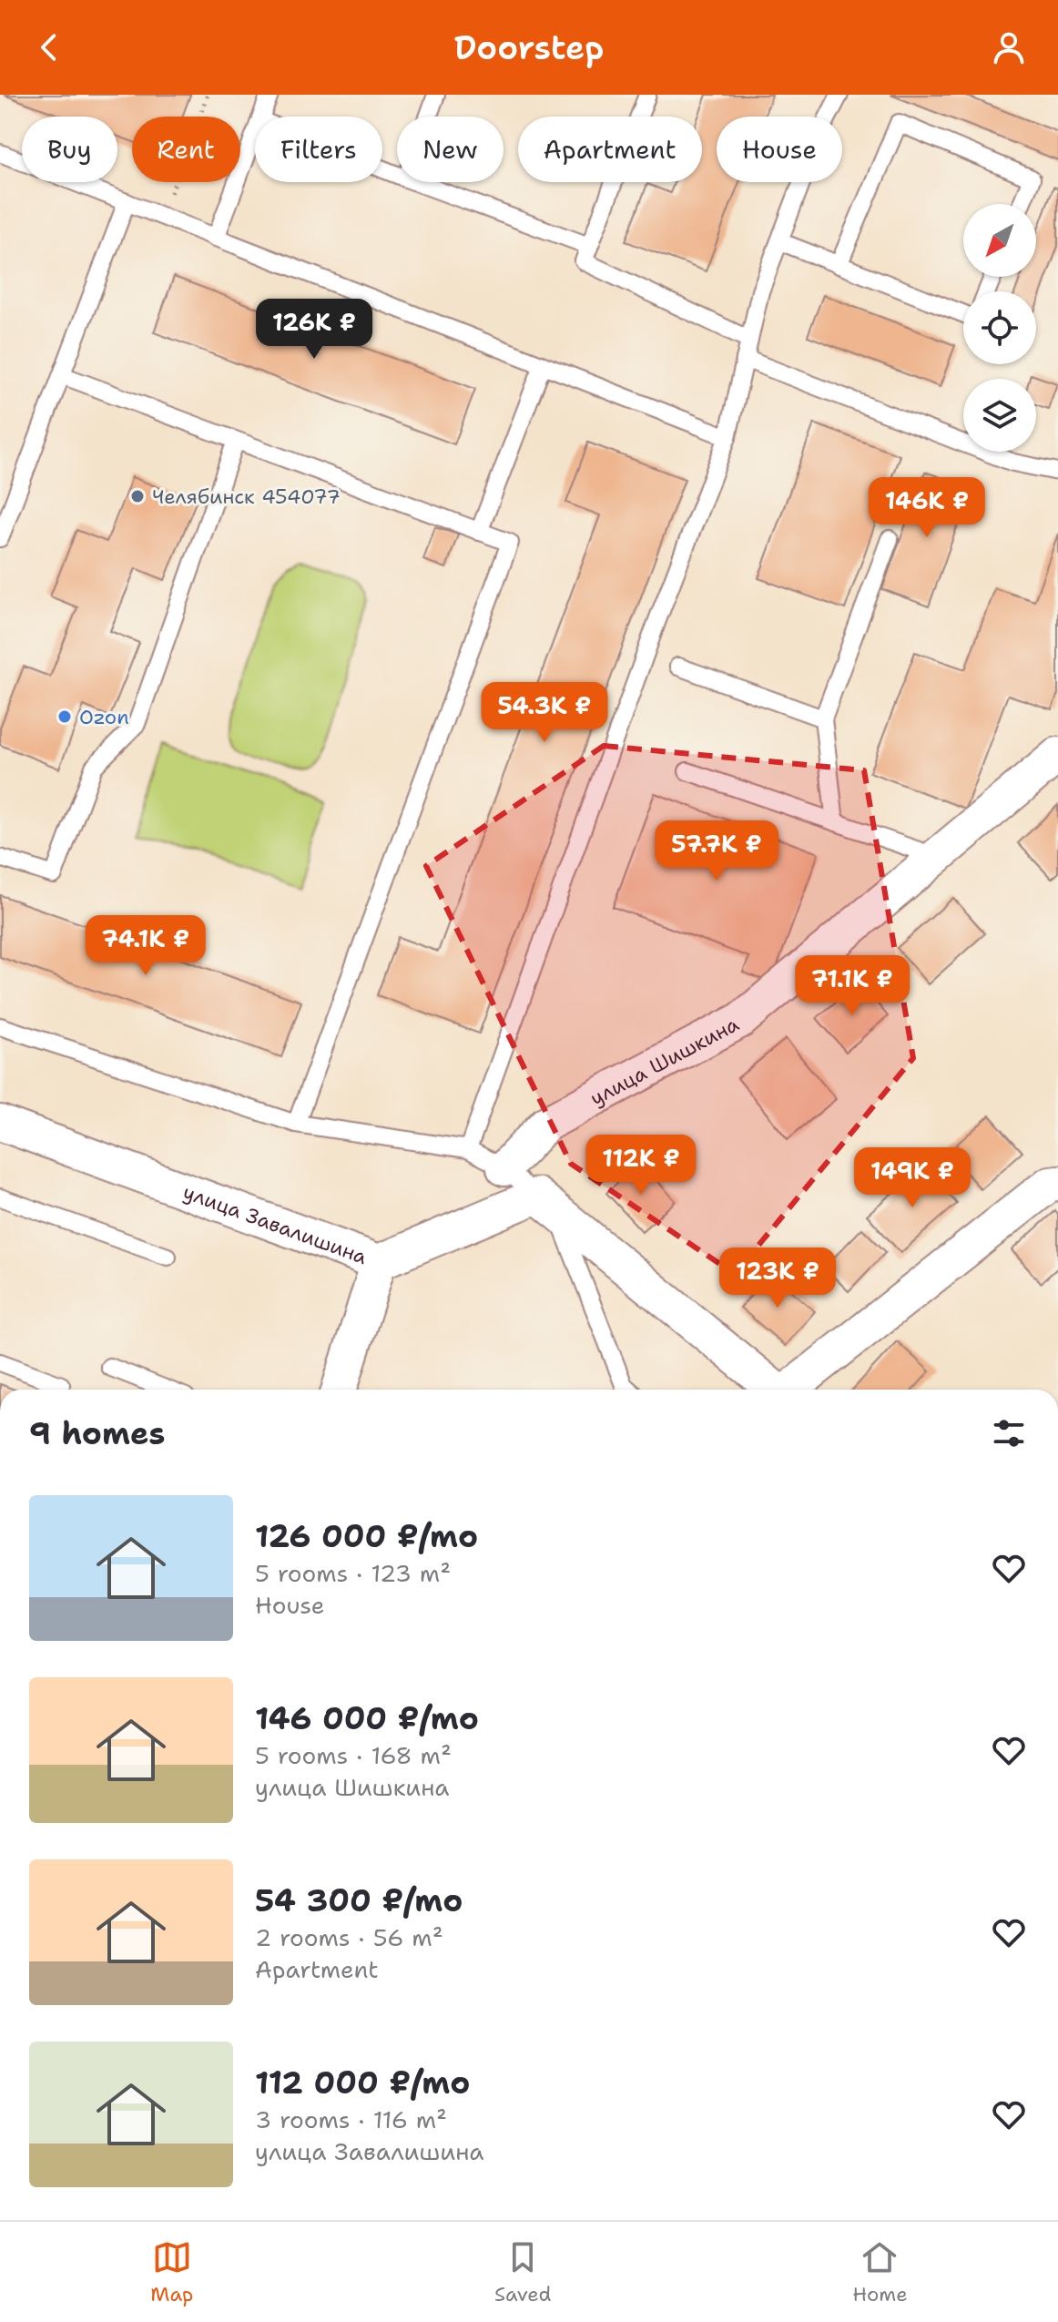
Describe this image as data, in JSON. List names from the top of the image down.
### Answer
{
  "streets": {
    "street": ["улица Шишкина", "улица Завалишина"]
  },
  "places": ["Челябинск 454077", "Ozon"],
  "north": "bottom left",
  "page": {
    "header": "Doorstep",
    "chip": [
      "Buy",
      "Rent",
      "Filters",
      "New",
      "Apartment",
      "House"
    ],
    "price": [
      "126K ₽",
      "146K ₽",
      "54.3K ₽",
      "57.7K ₽",
      "74.1K ₽",
      "71.1K ₽",
      "112K ₽",
      "149K ₽",
      "123K ₽"
    ],
    "heading": "9 homes",
    "list": [
      {
        "name": "126 000 ₽/mo",
        "note": "5 rooms · 123 m² · House"
      },
      {
        "name": "146 000 ₽/mo",
        "note": "5 rooms · 168 m² · улица Шишкина"
      },
      {
        "name": "54 300 ₽/mo",
        "note": "2 rooms · 56 m² · Apartment"
      },
      {
        "name": "112 000 ₽/mo",
        "note": "3 rooms · 116 m² · улица Завалишина"
      }
    ],
    "tabs": ["Map", "Saved", "Home"]
  }
}
